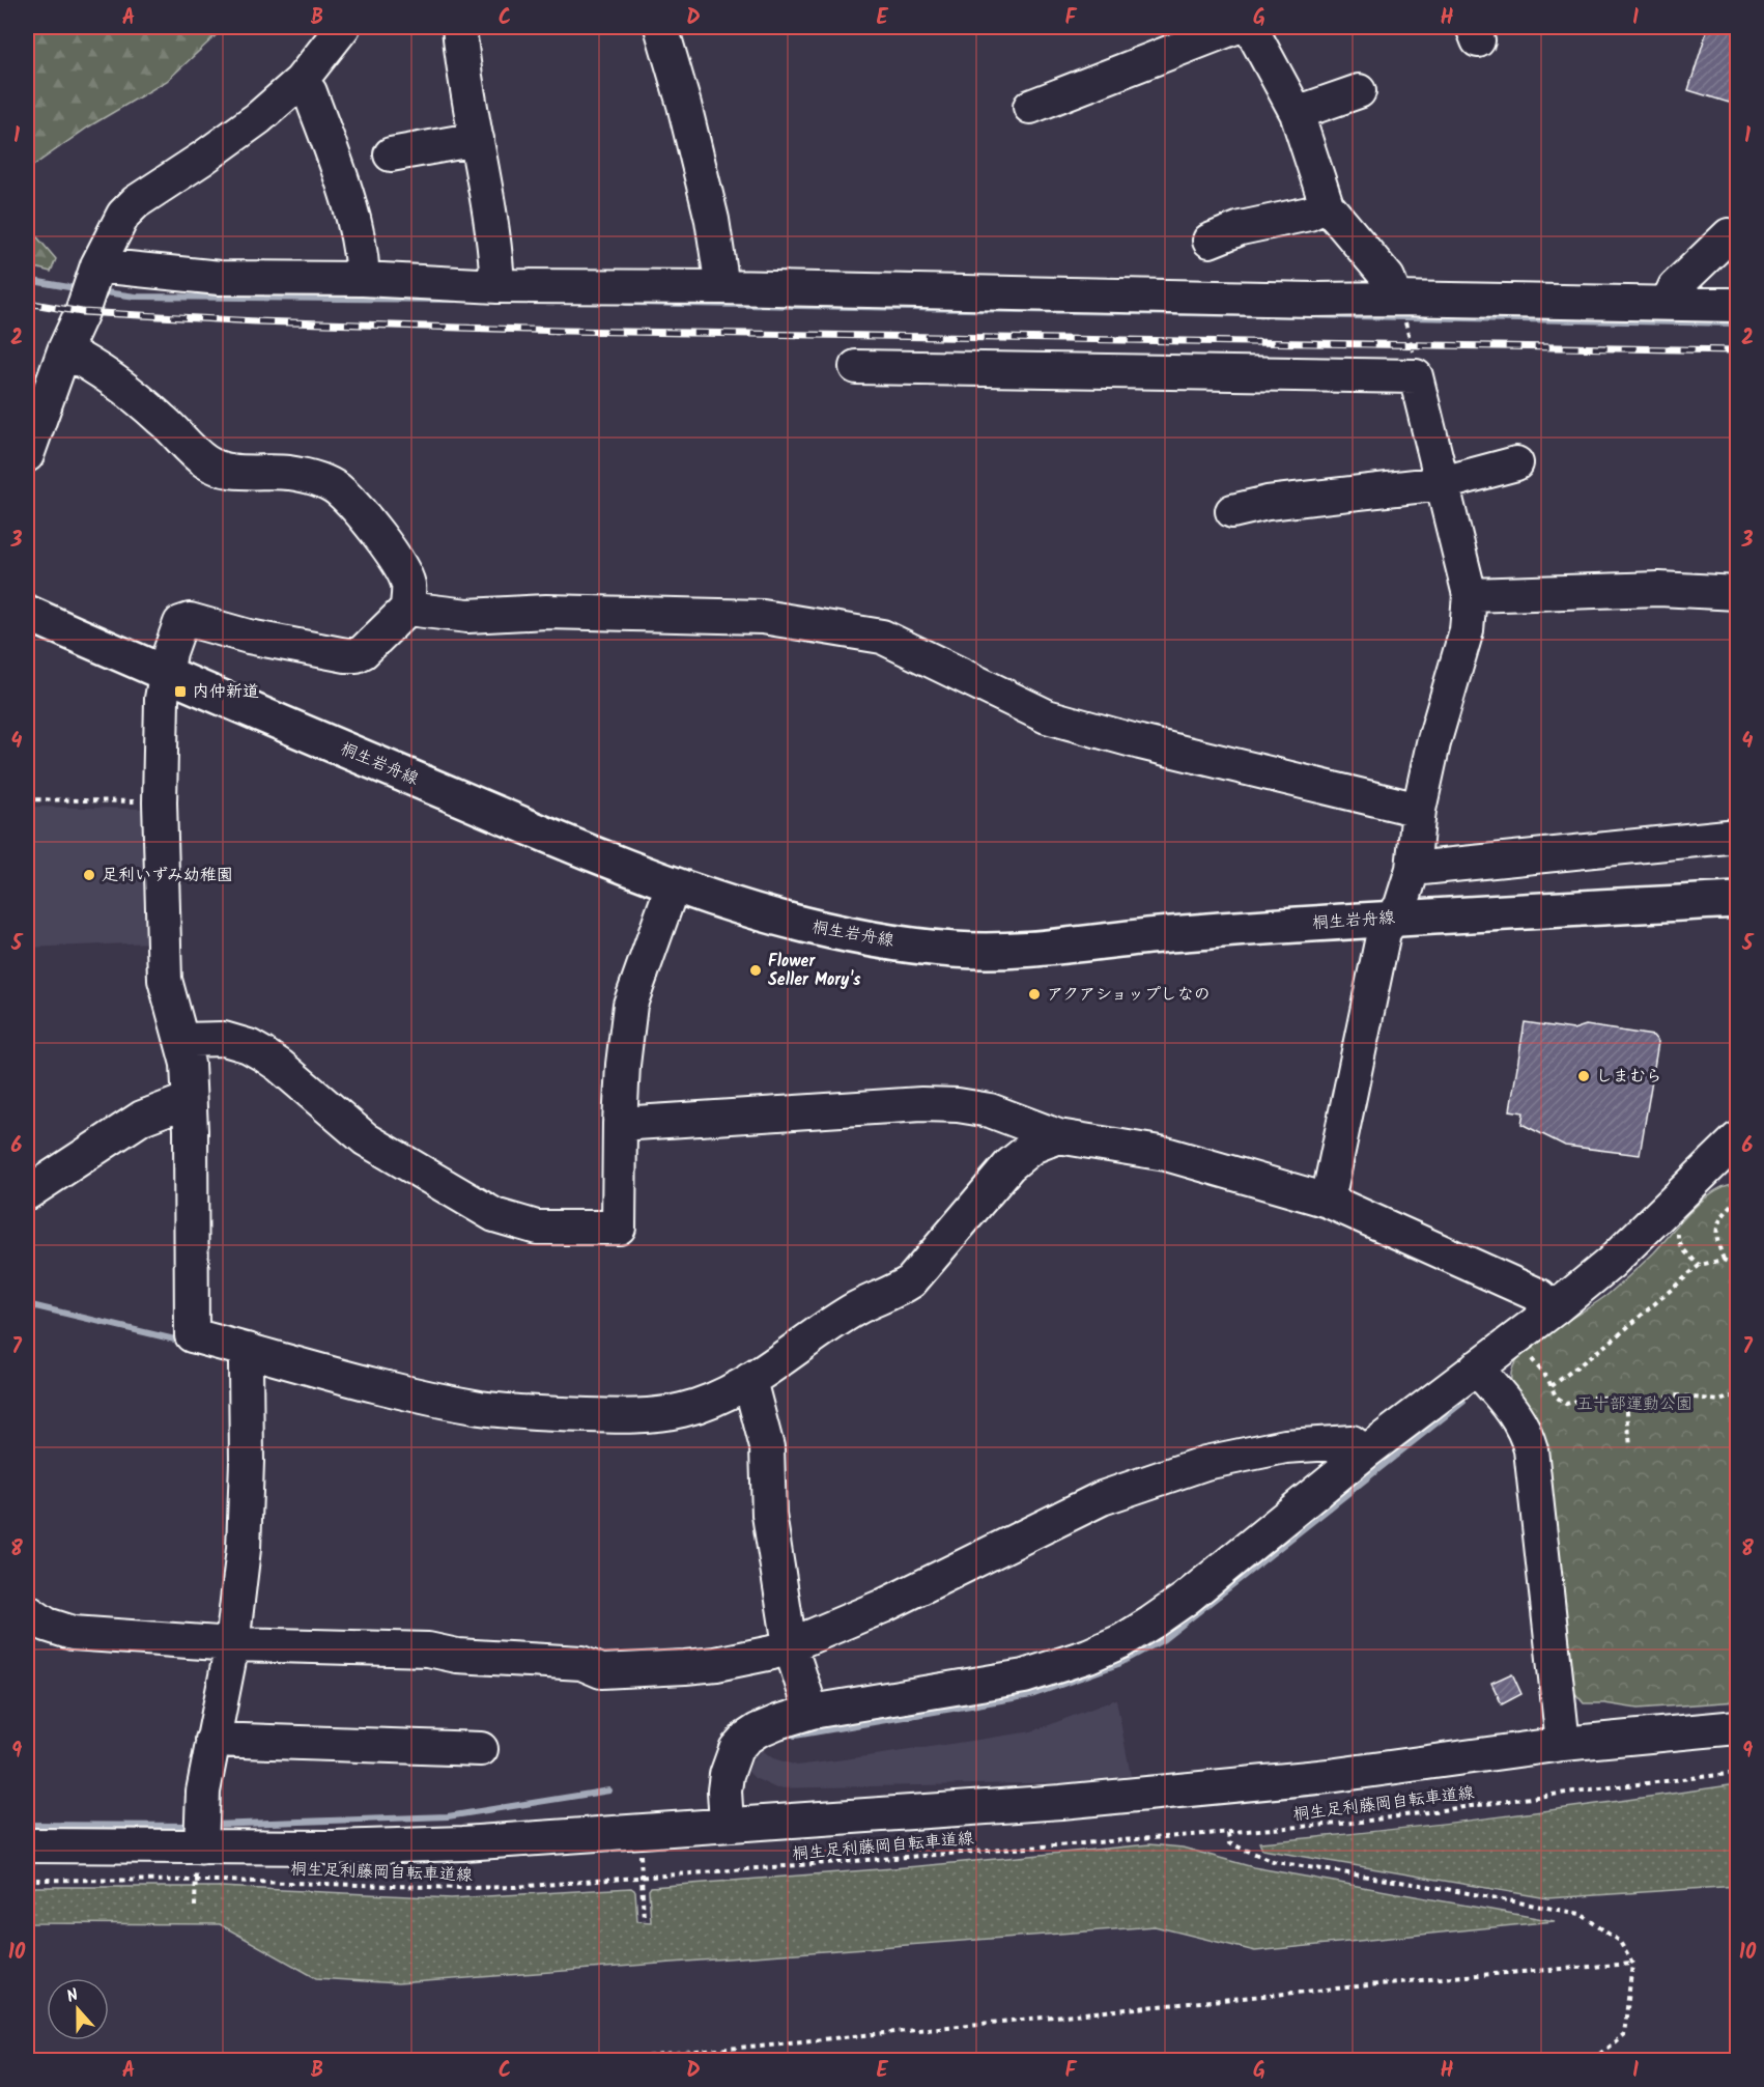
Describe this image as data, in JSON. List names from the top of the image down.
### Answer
{
  "streets": {
    "main road": ["桐生岩舟線"],
    "path": ["桐生足利藤岡自転車道線"]
  },
  "parks": ["五十部運動公園"],
  "places": {
    "transit": ["内仲新道"],
    "other": [
      "足利いずみ幼稚園",
      "Flower Seller Mory's",
      "アクアショップしなの",
      "しまむら"
    ]
  },
  "north": "top",
  "grid": {
    "columns": [
      "A",
      "B",
      "C",
      "D",
      "E",
      "F",
      "G",
      "H",
      "I"
    ],
    "rows": [
      "1",
      "2",
      "3",
      "4",
      "5",
      "6",
      "7",
      "8",
      "9",
      "10"
    ]
  }
}
